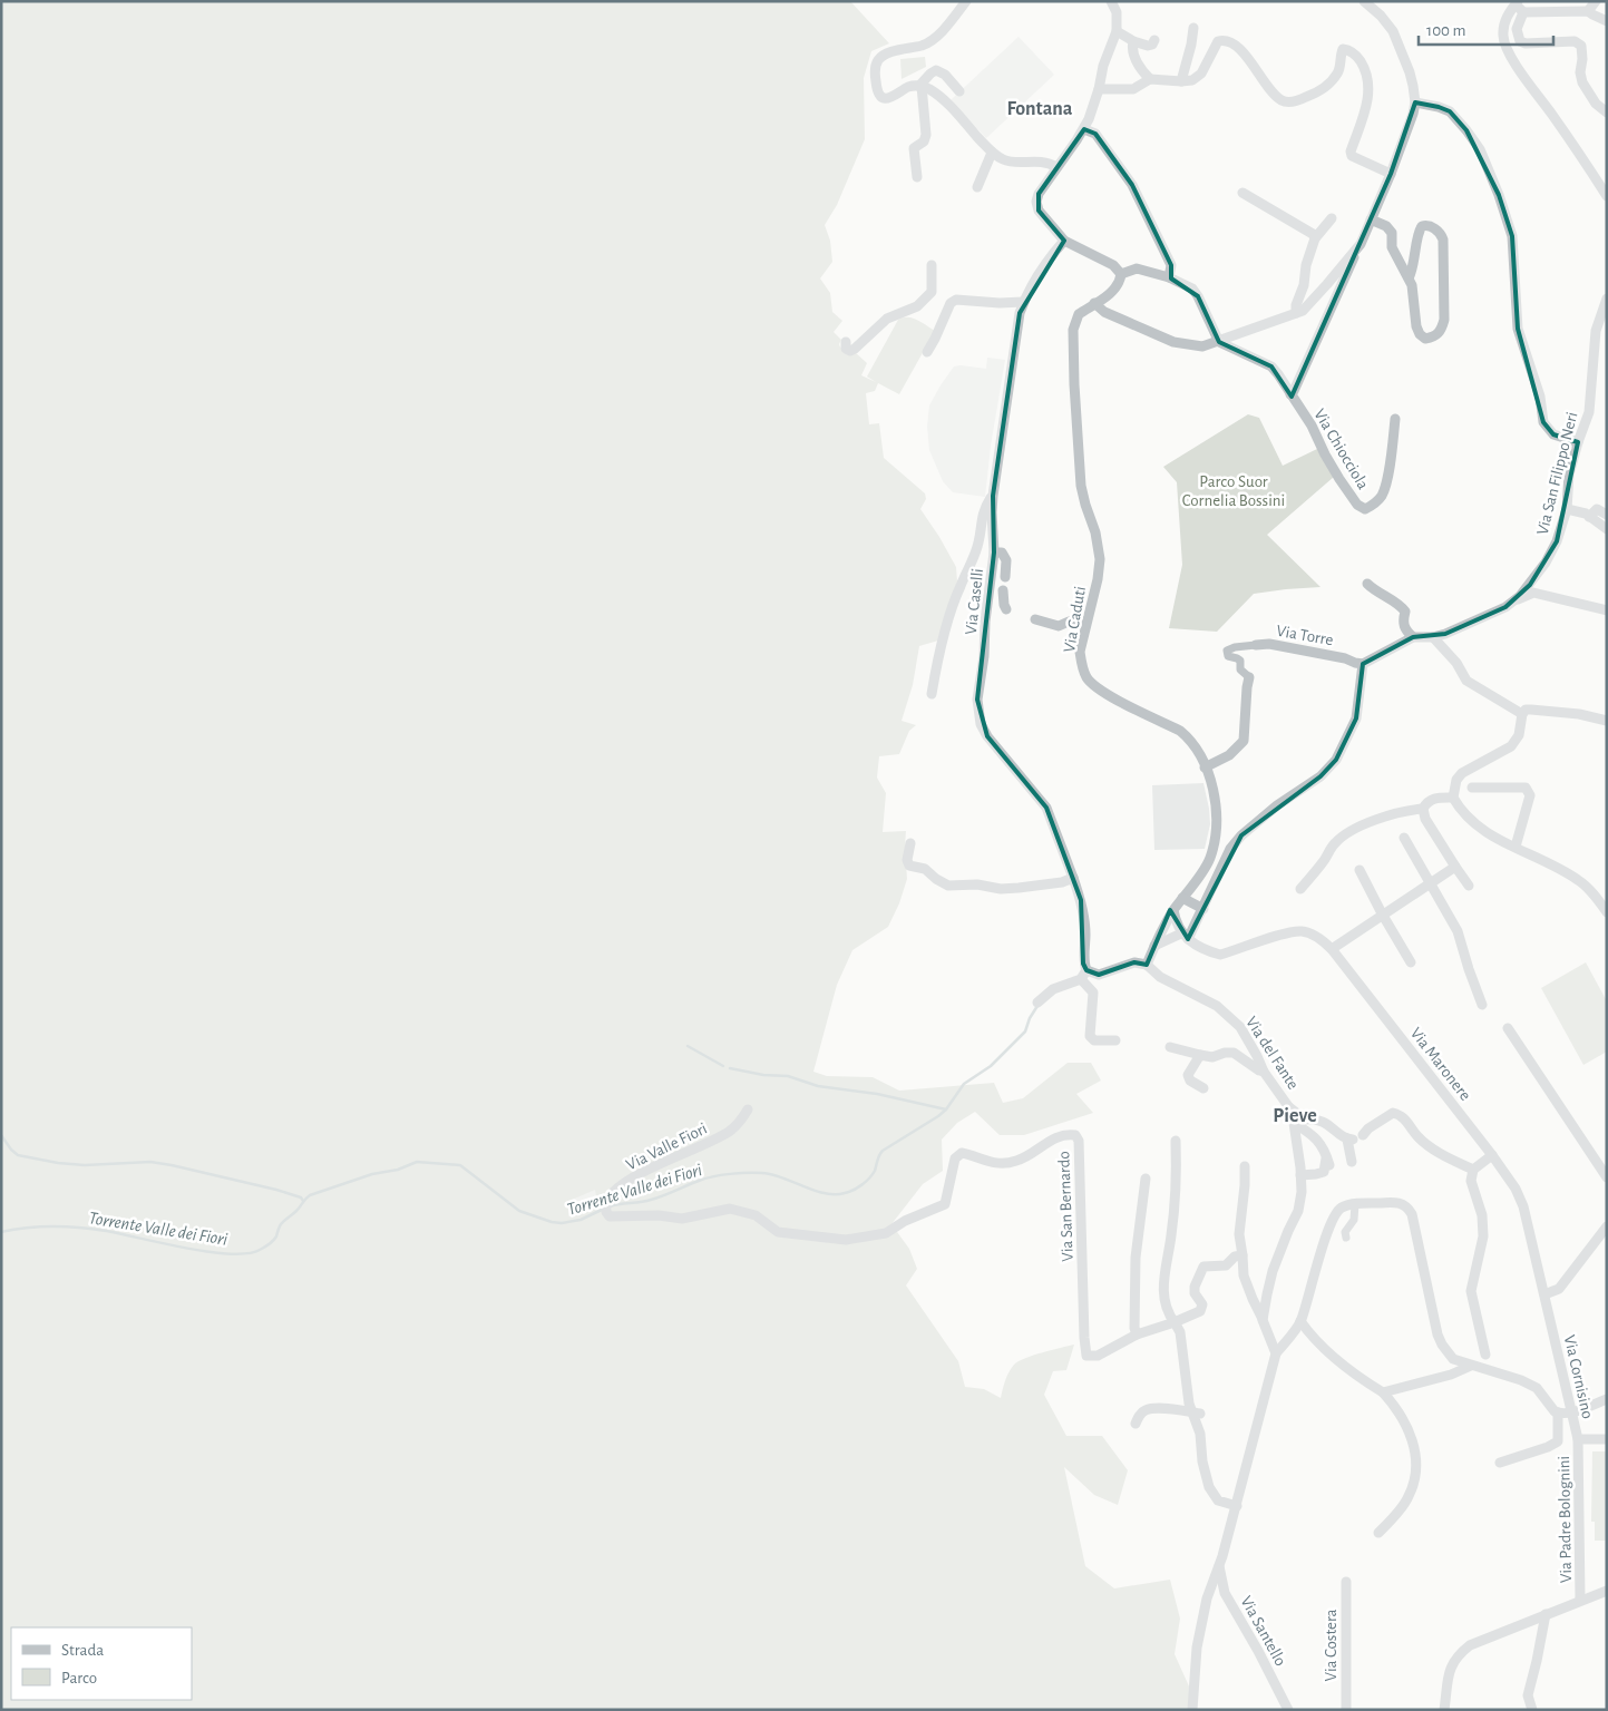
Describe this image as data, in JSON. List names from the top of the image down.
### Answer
{
  "streets": {
    "street": [
      "Via Chiocciola",
      "Via San Filippo Neri",
      "Via Caselli",
      "Via Caduti",
      "Via Torre",
      "Via del Fante",
      "Via Maronere",
      "Via Valle Fiori",
      "Via San Bernardo",
      "Via Cornisino",
      "Via Padre Bolognini",
      "Via Santello",
      "Via Costera"
    ]
  },
  "crossings": [
    ["Via Caduti", "Via Torre"],
    ["Via Maronere", "Via Cornisino"],
    ["Via Valle Fiori", "Via San Bernardo"],
    ["Via Cornisino", "Via Padre Bolognini"]
  ],
  "districts": ["Fontana", "Pieve"],
  "water": ["Torrente Valle dei Fiori"],
  "parks": ["Parco Suor Cornelia Bossini"],
  "legend": ["Strada", "Parco"],
  "scale_bar": "100 m"
}
